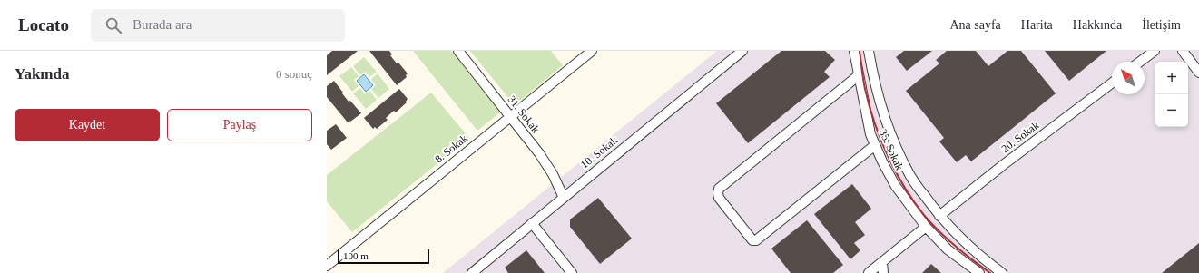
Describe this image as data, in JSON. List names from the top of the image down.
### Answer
{
  "streets": {
    "street": [
      "31. Sokak",
      "20. Sokak",
      "8. Sokak",
      "35. Sokak",
      "10. Sokak"
    ]
  },
  "crossings": [
    ["31. Sokak", "8. Sokak"],
    ["31. Sokak", "10. Sokak"]
  ],
  "scale_bar": "100 m",
  "north": "top left",
  "page": {
    "header": "Locato",
    "search": "Burada ara",
    "nav": [
      "Ana sayfa",
      "Harita",
      "Hakkında",
      "İletişim"
    ],
    "heading": ["Yakında", "0 sonuç"],
    "map_buttons": ["+", "−"],
    "buttons": ["Kaydet", "Paylaş"],
    "scale": "100 m"
  }
}
